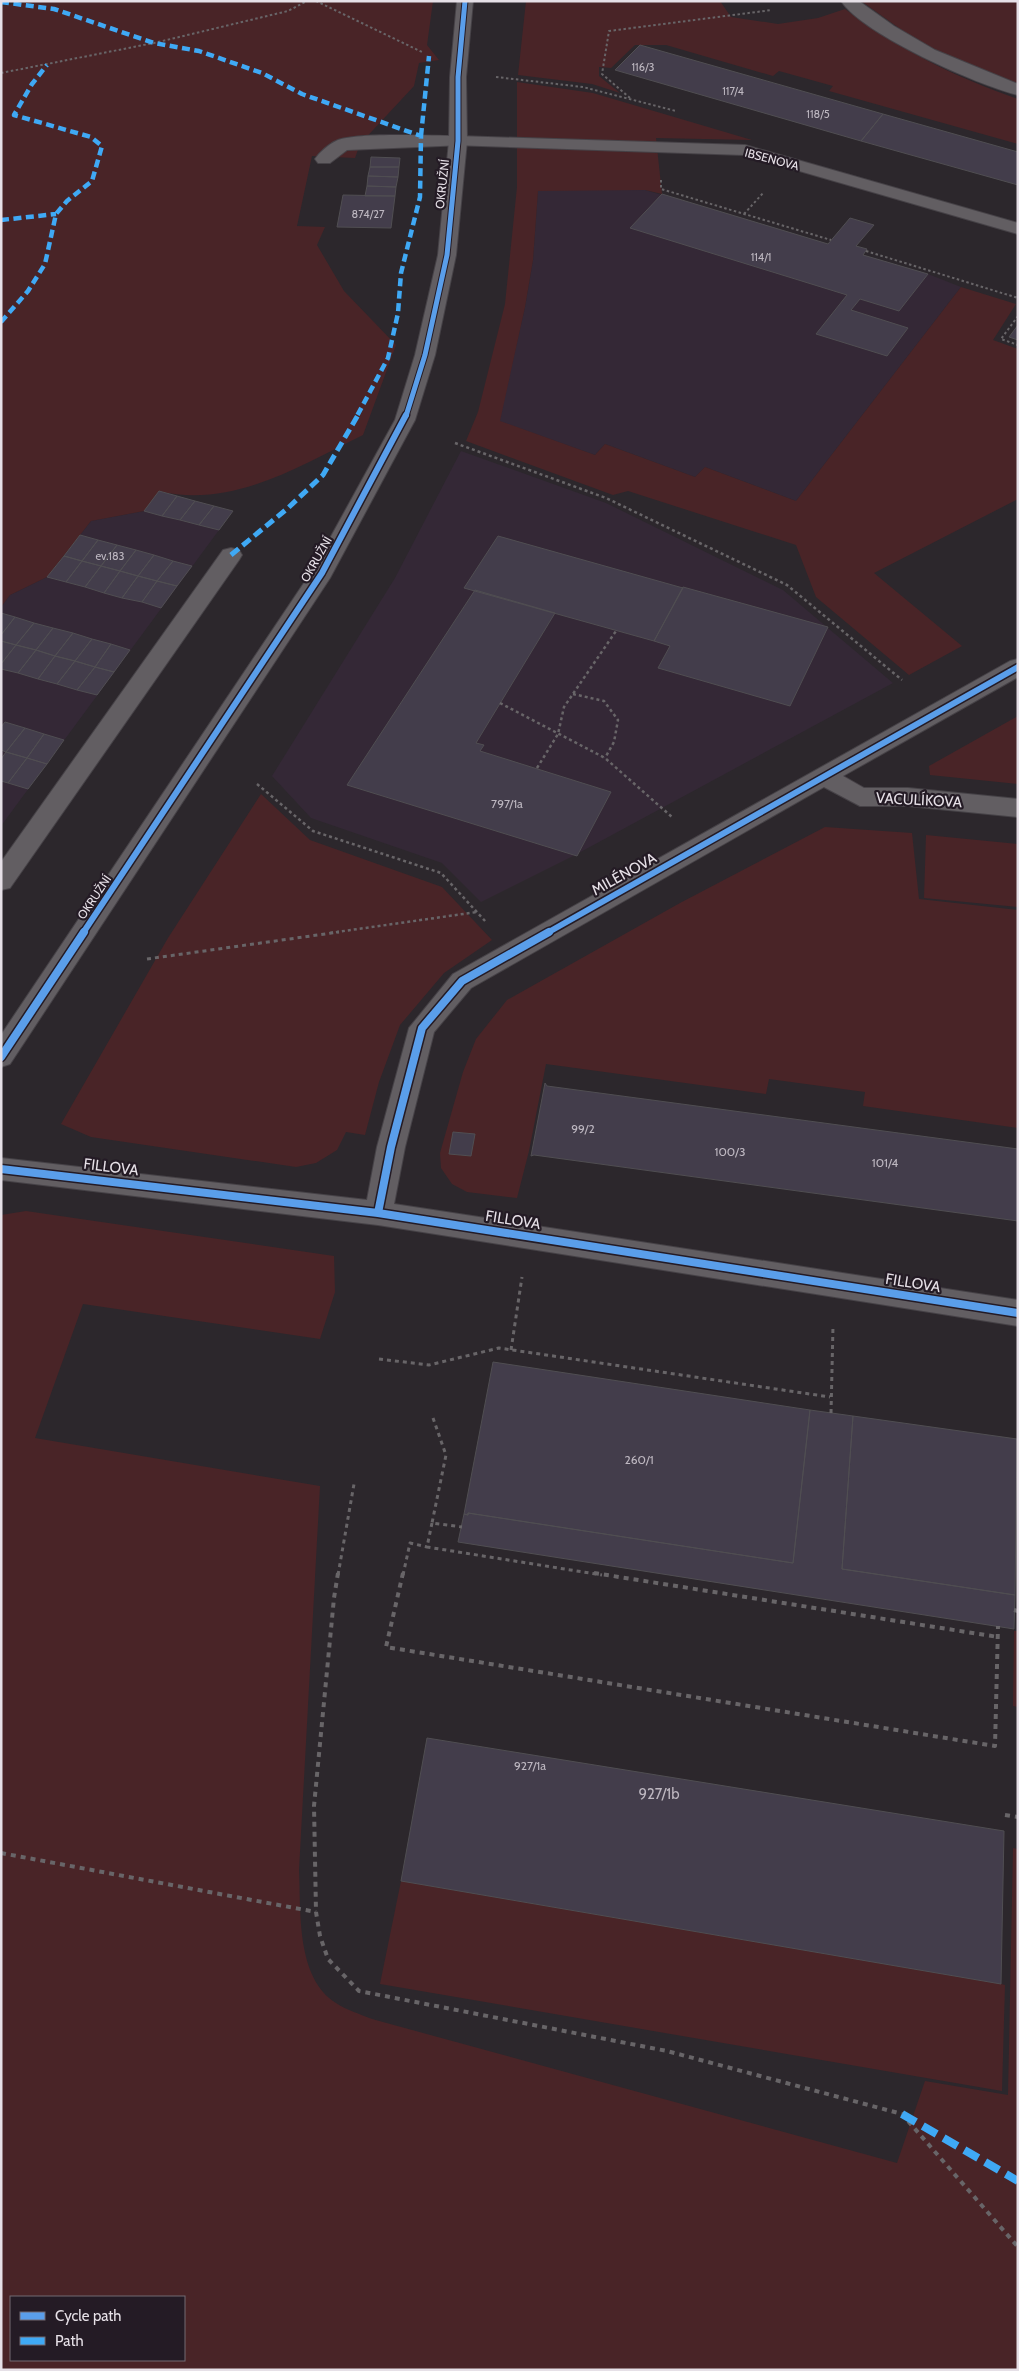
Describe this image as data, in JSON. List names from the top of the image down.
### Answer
{
  "streets": {
    "street": [
      "IBSENOVA",
      "OKRUŽNÍ",
      "VACULÍKOVA",
      "MILÉNOVA",
      "FILLOVA"
    ]
  },
  "crossings": [
    ["IBSENOVA", "OKRUŽNÍ"],
    ["VACULÍKOVA", "MILÉNOVA"],
    ["MILÉNOVA", "FILLOVA"]
  ],
  "house_numbers": [
    "116/3",
    "117/4",
    "118/5",
    "874/27",
    "114/1",
    "ev.183",
    "797/1a",
    "99/2",
    "100/3",
    "101/4",
    "260/1",
    "927/1a",
    "927/1b"
  ],
  "legend": ["Cycle path", "Path"]
}
